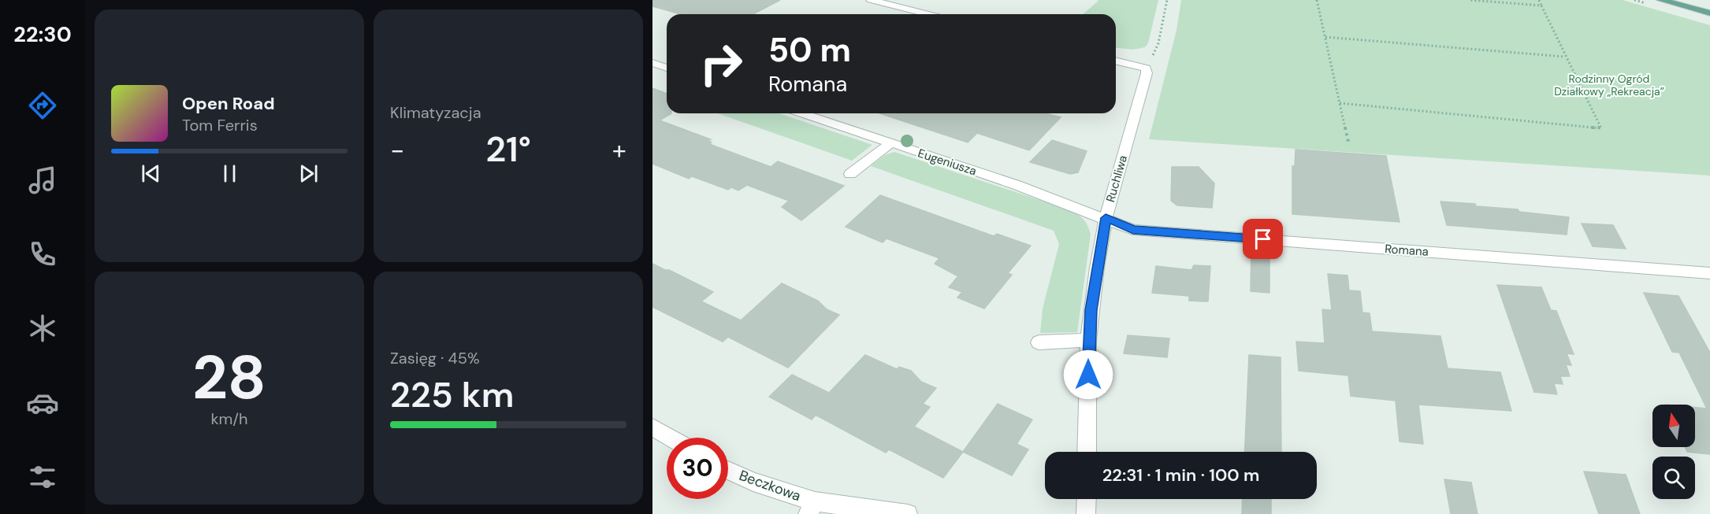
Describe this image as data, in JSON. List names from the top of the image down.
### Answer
{
  "streets": {
    "street": [
      "Eugeniusza",
      "Ruchliwa",
      "Romana",
      "Beczkowa"
    ]
  },
  "crossings": [
    ["Eugeniusza", "Ruchliwa"],
    ["Eugeniusza", "Romana"],
    ["Ruchliwa", "Romana"]
  ],
  "parks": ["Rodzinny Ogród Działkowy „Rekreacja”"],
  "north": "top",
  "page": {
    "tabs": "22:30",
    "tile": [
      "Klimatyzacja",
      ["28", "km/h"],
      ["Zasięg · 45%", "225 km"]
    ],
    "turn": ["50 m", "Romana"],
    "song": ["Open Road", "Tom Ferris"],
    "heat": ["−", "21°", "+"],
    "limit": "30",
    "trip": "22:31 · 1 min · 100 m"
  }
}
